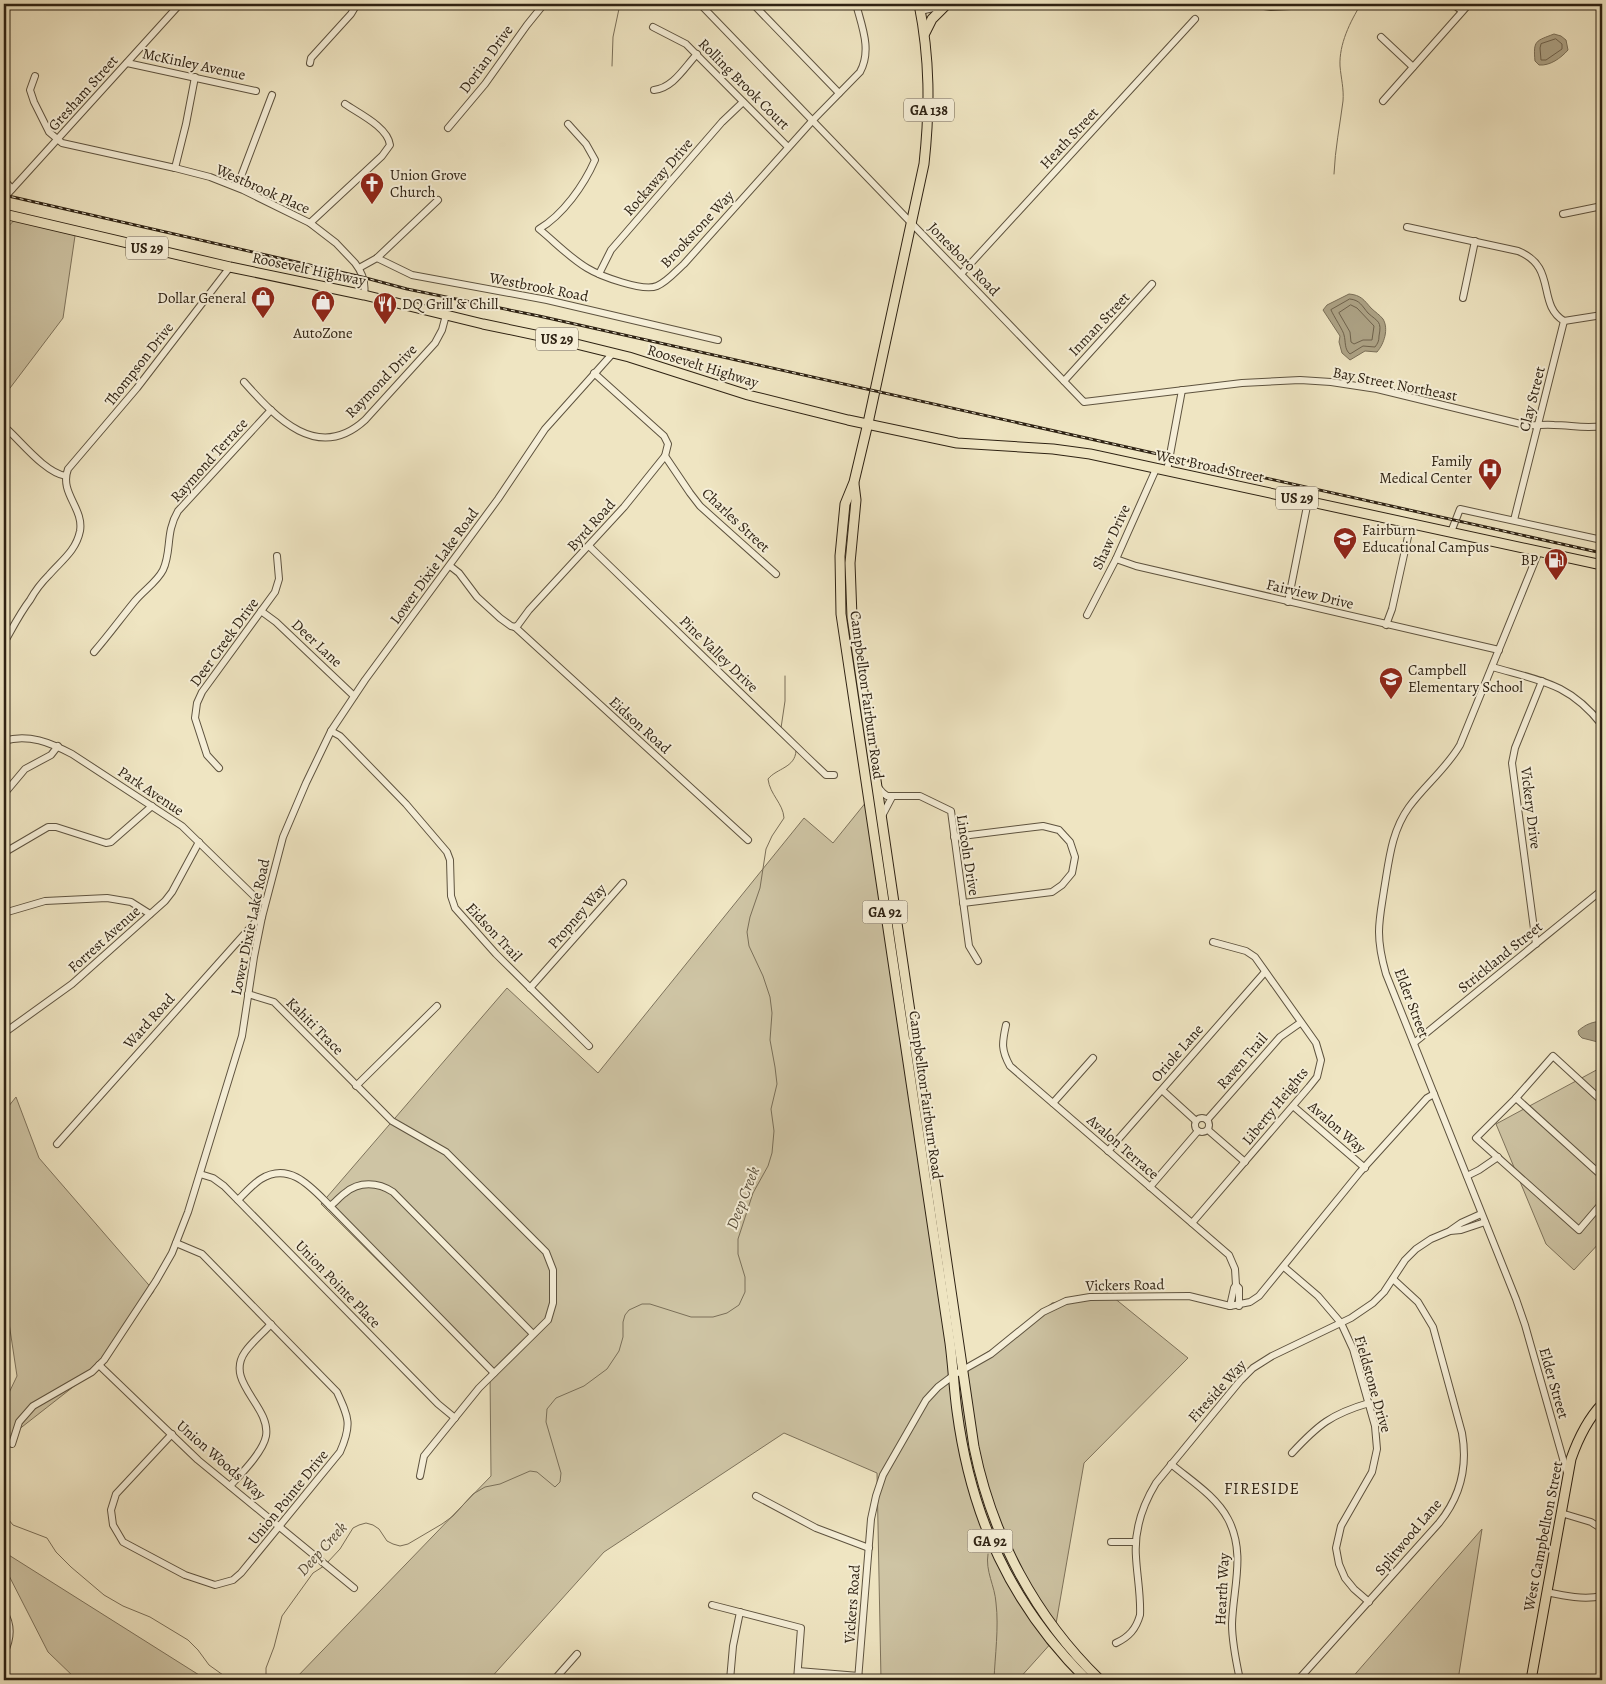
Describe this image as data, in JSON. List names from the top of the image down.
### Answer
{
  "streets": {
    "main road": [
      "GA 138",
      "US 29",
      "Roosevelt Highway",
      "West Broad Street",
      "Campbellton Fairburn Road",
      "GA 92",
      "West Campbellton Street"
    ],
    "street": [
      "Dorian Drive",
      "McKinley Avenue",
      "Rolling Brook Court",
      "Gresham Street",
      "Heath Street",
      "Rockaway Drive",
      "Westbrook Place",
      "Brookstone Way",
      "Jonesboro Road",
      "Westbrook Road",
      "Inman Street",
      "Thompson Drive",
      "Raymond Drive",
      "Bay Street Northeast",
      "Clay Street",
      "Raymond Terrace",
      "Charles Street",
      "Byrd Road",
      "Shaw Drive",
      "Lower Dixie Lake Road",
      "Fairview Drive",
      "Deer Creek Drive",
      "Deer Lane",
      "Pine Valley Drive",
      "Eidson Road",
      "Park Avenue",
      "Vickery Drive",
      "Lincoln Drive",
      "Propney Way",
      "Eidson Trail",
      "Forrest Avenue",
      "Strickland Street",
      "Elder Street",
      "Ward Road",
      "Kahiti Trace",
      "Oriole Lane",
      "Raven Trail",
      "Liberty Heights",
      "Avalon Way",
      "Avalon Terrace",
      "Union Pointe Place",
      "Vickers Road",
      "Fieldstone Drive",
      "Fireside Way",
      "Union Woods Way",
      "Union Pointe Drive",
      "Splitwood Lane",
      "Hearth Way"
    ]
  },
  "crossings": [
    ["McKinley Avenue", "Gresham Street"],
    ["Rolling Brook Court", "Rockaway Drive"],
    ["Rolling Brook Court", "Brookstone Way"],
    ["Gresham Street", "Westbrook Place"],
    ["GA 138", "Jonesboro Road"],
    ["GA 138", "Roosevelt Highway"],
    ["GA 138", "West Broad Street"],
    ["GA 138", "Campbellton Fairburn Road"],
    ["Heath Street", "Jonesboro Road"],
    ["Rockaway Drive", "Brookstone Way"],
    ["Brookstone Way", "Jonesboro Road"],
    ["Jonesboro Road", "Inman Street"],
    ["Jonesboro Road", "Bay Street Northeast"],
    ["Roosevelt Highway", "Thompson Drive"],
    ["Roosevelt Highway", "Raymond Drive"],
    ["Roosevelt Highway", "West Broad Street"],
    ["Roosevelt Highway", "Lower Dixie Lake Road"],
    ["Roosevelt Highway", "Campbellton Fairburn Road"],
    ["Raymond Drive", "Raymond Terrace"],
    ["Bay Street Northeast", "Clay Street"],
    ["West Broad Street", "Shaw Drive"],
    ["West Broad Street", "Campbellton Fairburn Road"],
    ["West Broad Street", "Elder Street"],
    ["Charles Street", "Byrd Road"],
    ["Byrd Road", "Pine Valley Drive"],
    ["Byrd Road", "Eidson Road"],
    ["Shaw Drive", "Fairview Drive"],
    ["Lower Dixie Lake Road", "Deer Lane"],
    ["Lower Dixie Lake Road", "Park Avenue"],
    ["Lower Dixie Lake Road", "Eidson Trail"],
    ["Lower Dixie Lake Road", "Ward Road"],
    ["Lower Dixie Lake Road", "Kahiti Trace"],
    ["Lower Dixie Lake Road", "Union Pointe Place"],
    ["Lower Dixie Lake Road", "Union Woods Way"],
    ["Lower Dixie Lake Road", "Union Pointe Drive"],
    ["Fairview Drive", "Elder Street"],
    ["Deer Creek Drive", "Deer Lane"],
    ["Campbellton Fairburn Road", "Vickers Road"],
    ["Park Avenue", "Forrest Avenue"],
    ["Vickery Drive", "Strickland Street"],
    ["Propney Way", "Eidson Trail"],
    ["Strickland Street", "Elder Street"],
    ["Elder Street", "Vickers Road"],
    ["Elder Street", "Fireside Way"],
    ["Elder Street", "West Campbellton Street"],
    ["Kahiti Trace", "Union Pointe Place"],
    ["Oriole Lane", "Liberty Heights"],
    ["Oriole Lane", "Avalon Terrace"],
    ["Raven Trail", "Liberty Heights"],
    ["Liberty Heights", "Avalon Way"],
    ["Liberty Heights", "Avalon Terrace"],
    ["Avalon Way", "Vickers Road"],
    ["Avalon Terrace", "Vickers Road"],
    ["Vickers Road", "Fieldstone Drive"],
    ["Fieldstone Drive", "Fireside Way"],
    ["Fieldstone Drive", "Splitwood Lane"],
    ["Fireside Way", "Splitwood Lane"],
    ["Fireside Way", "Hearth Way"],
    ["Union Woods Way", "Union Pointe Drive"]
  ],
  "districts": ["FIRESIDE"],
  "water": ["Deep Creek"],
  "places": {
    "church": ["Union Grove Church"],
    "shop": ["Dollar General", "AutoZone"],
    "restaurant": ["DQ Grill & Chill"],
    "hospital": ["Family Medical Center"],
    "school or university": ["Fairburn Educational Campus", "Campbell Elementary School"],
    "fuel station": ["BP"]
  }
}
